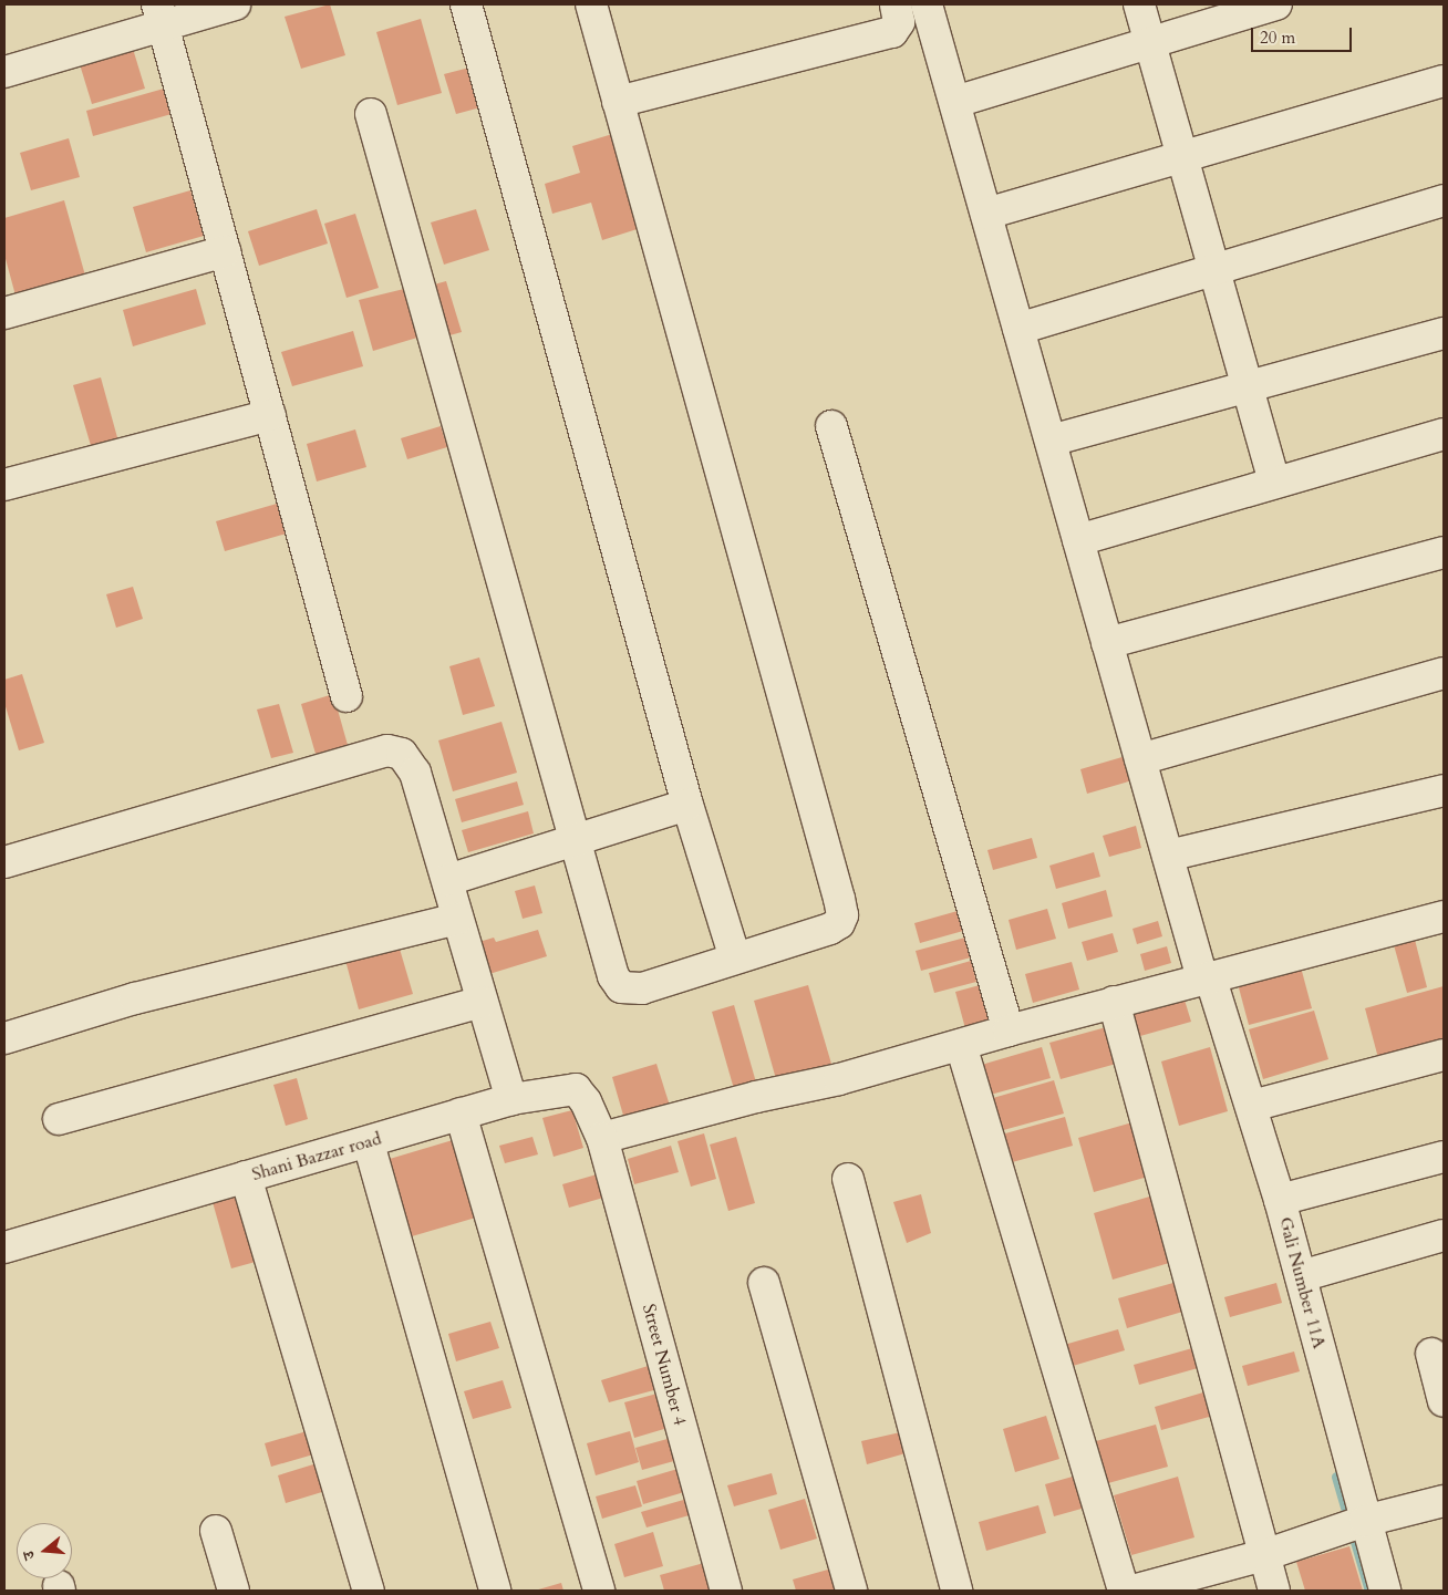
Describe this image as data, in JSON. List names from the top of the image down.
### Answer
{
  "streets": {
    "street": ["Shani Bazzar road", "Gali Number 11A", "Street Number 4"]
  },
  "crossings": [
    ["Shani Bazzar road", "Street Number 4"]
  ],
  "scale_bar": "20 m",
  "north": "left"
}
